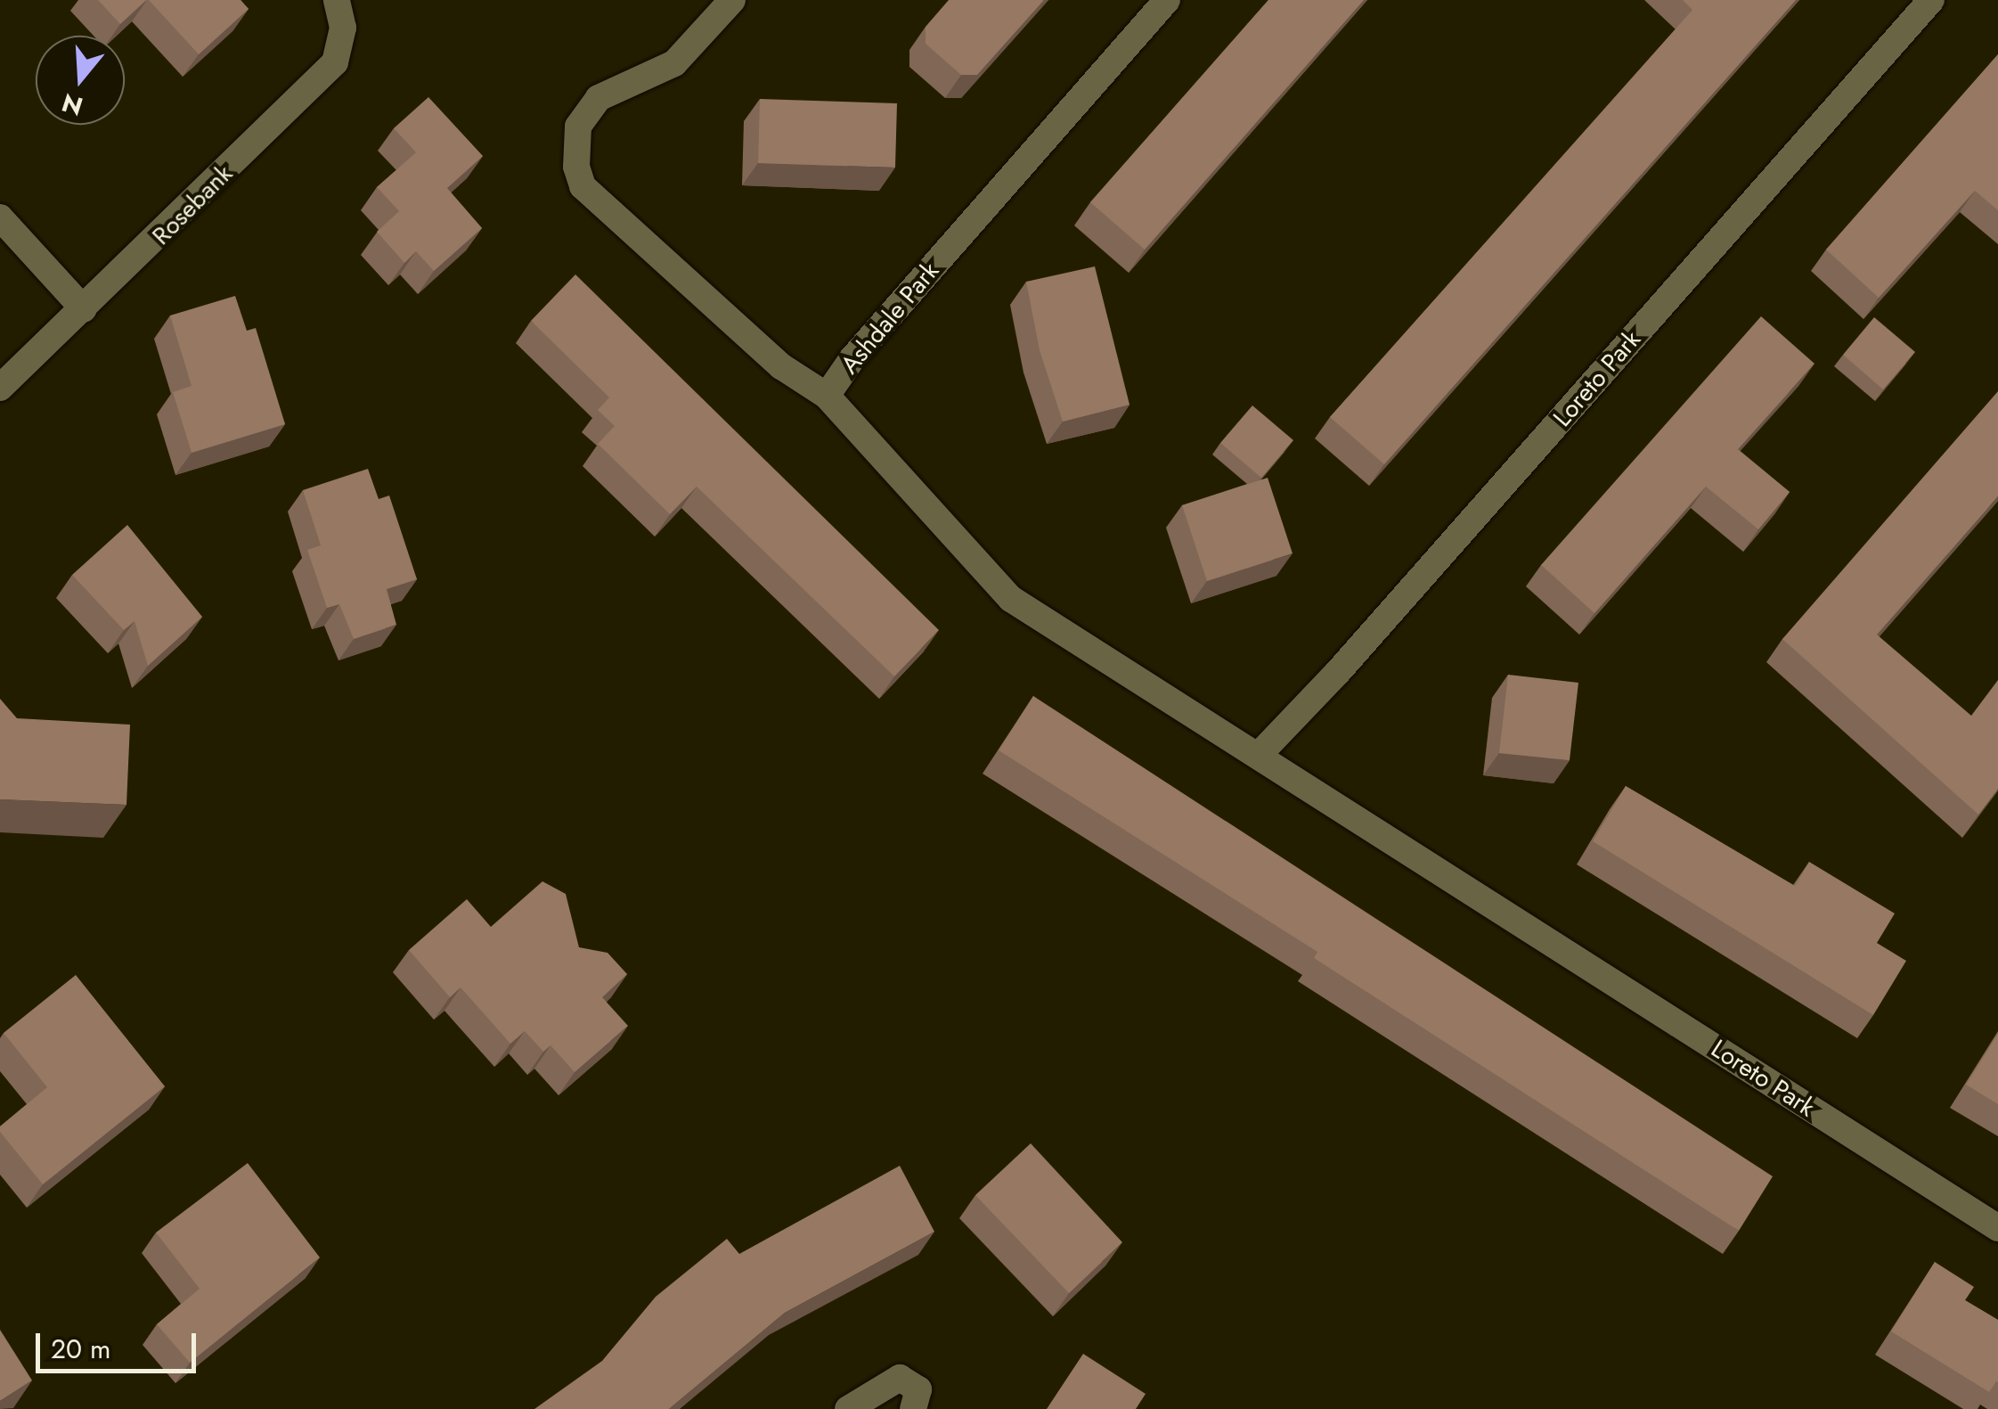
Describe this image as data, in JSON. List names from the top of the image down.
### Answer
{
  "streets": {
    "street": ["Rosebank", "Ashdale Park", "Loreto Park"]
  },
  "crossings": [
    ["Ashdale Park", "Loreto Park"]
  ],
  "scale_bar": "20 m",
  "north": "bottom"
}
